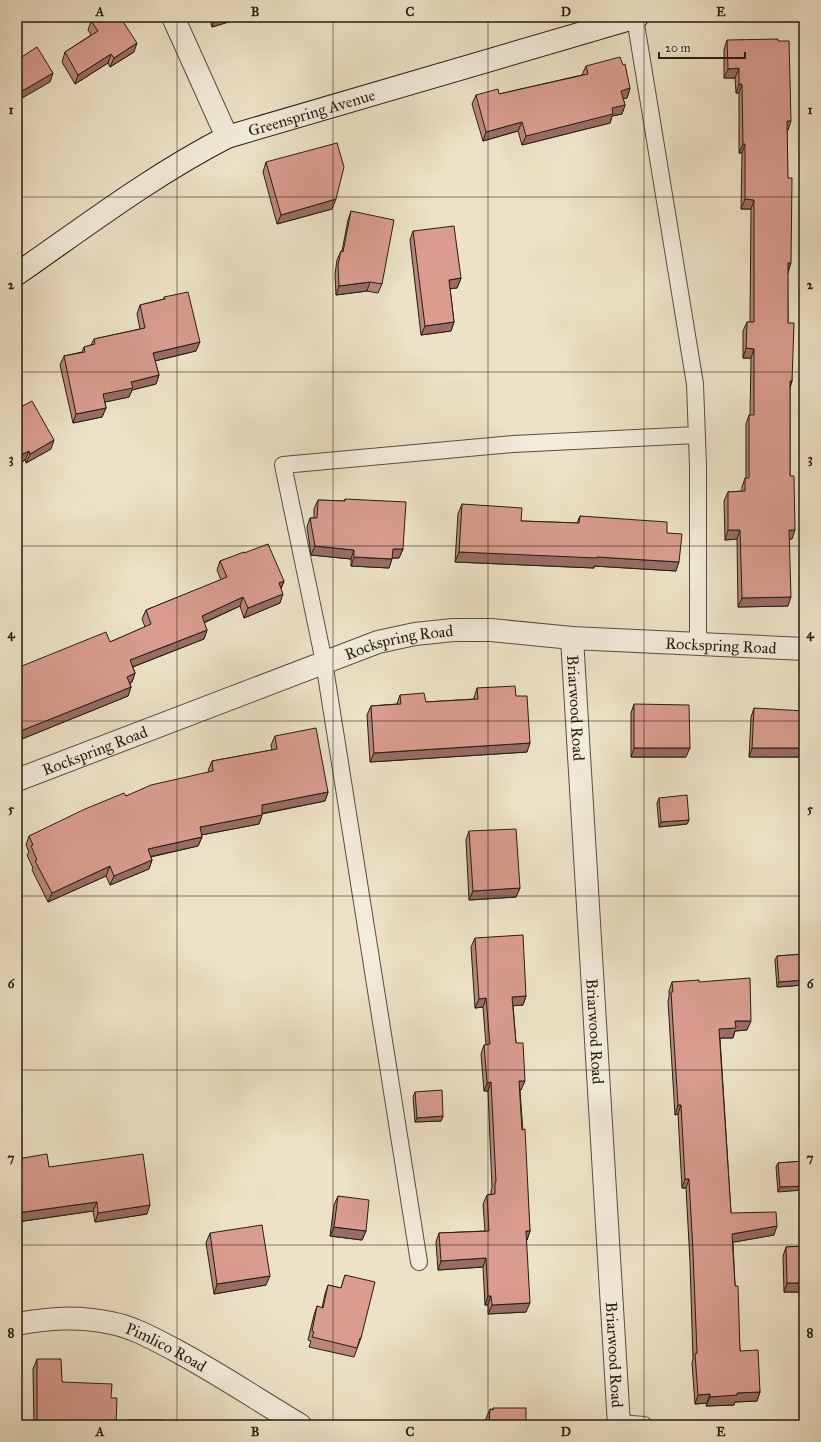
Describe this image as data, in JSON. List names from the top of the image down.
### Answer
{
  "streets": {
    "street": [
      "Greenspring Avenue",
      "Rockspring Road",
      "Briarwood Road",
      "Pimlico Road"
    ]
  },
  "crossings": [
    ["Rockspring Road", "Briarwood Road"]
  ],
  "scale_bar": "20 m",
  "grid": {
    "columns": [
      "A",
      "B",
      "C",
      "D",
      "E"
    ],
    "rows": [
      "1",
      "2",
      "3",
      "4",
      "5",
      "6",
      "7",
      "8"
    ]
  }
}
